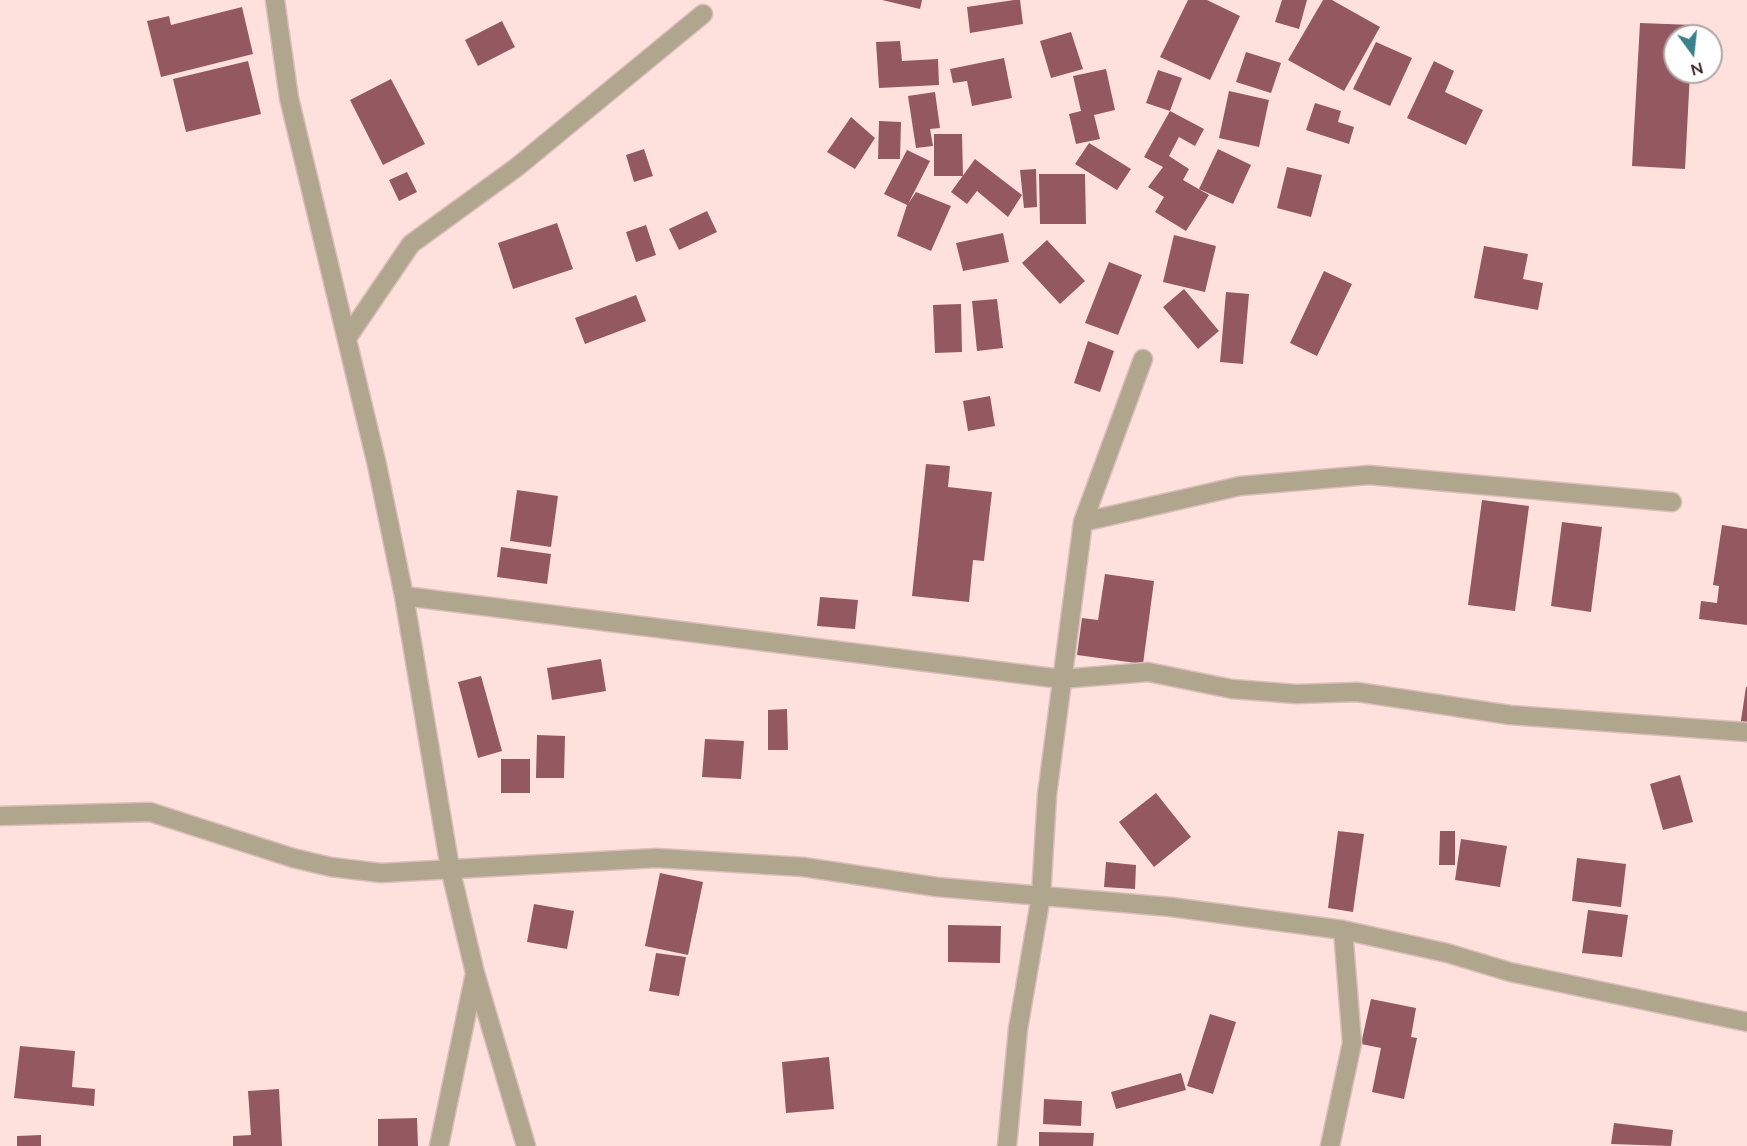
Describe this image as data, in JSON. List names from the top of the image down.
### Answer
{
  "north": "bottom"
}
